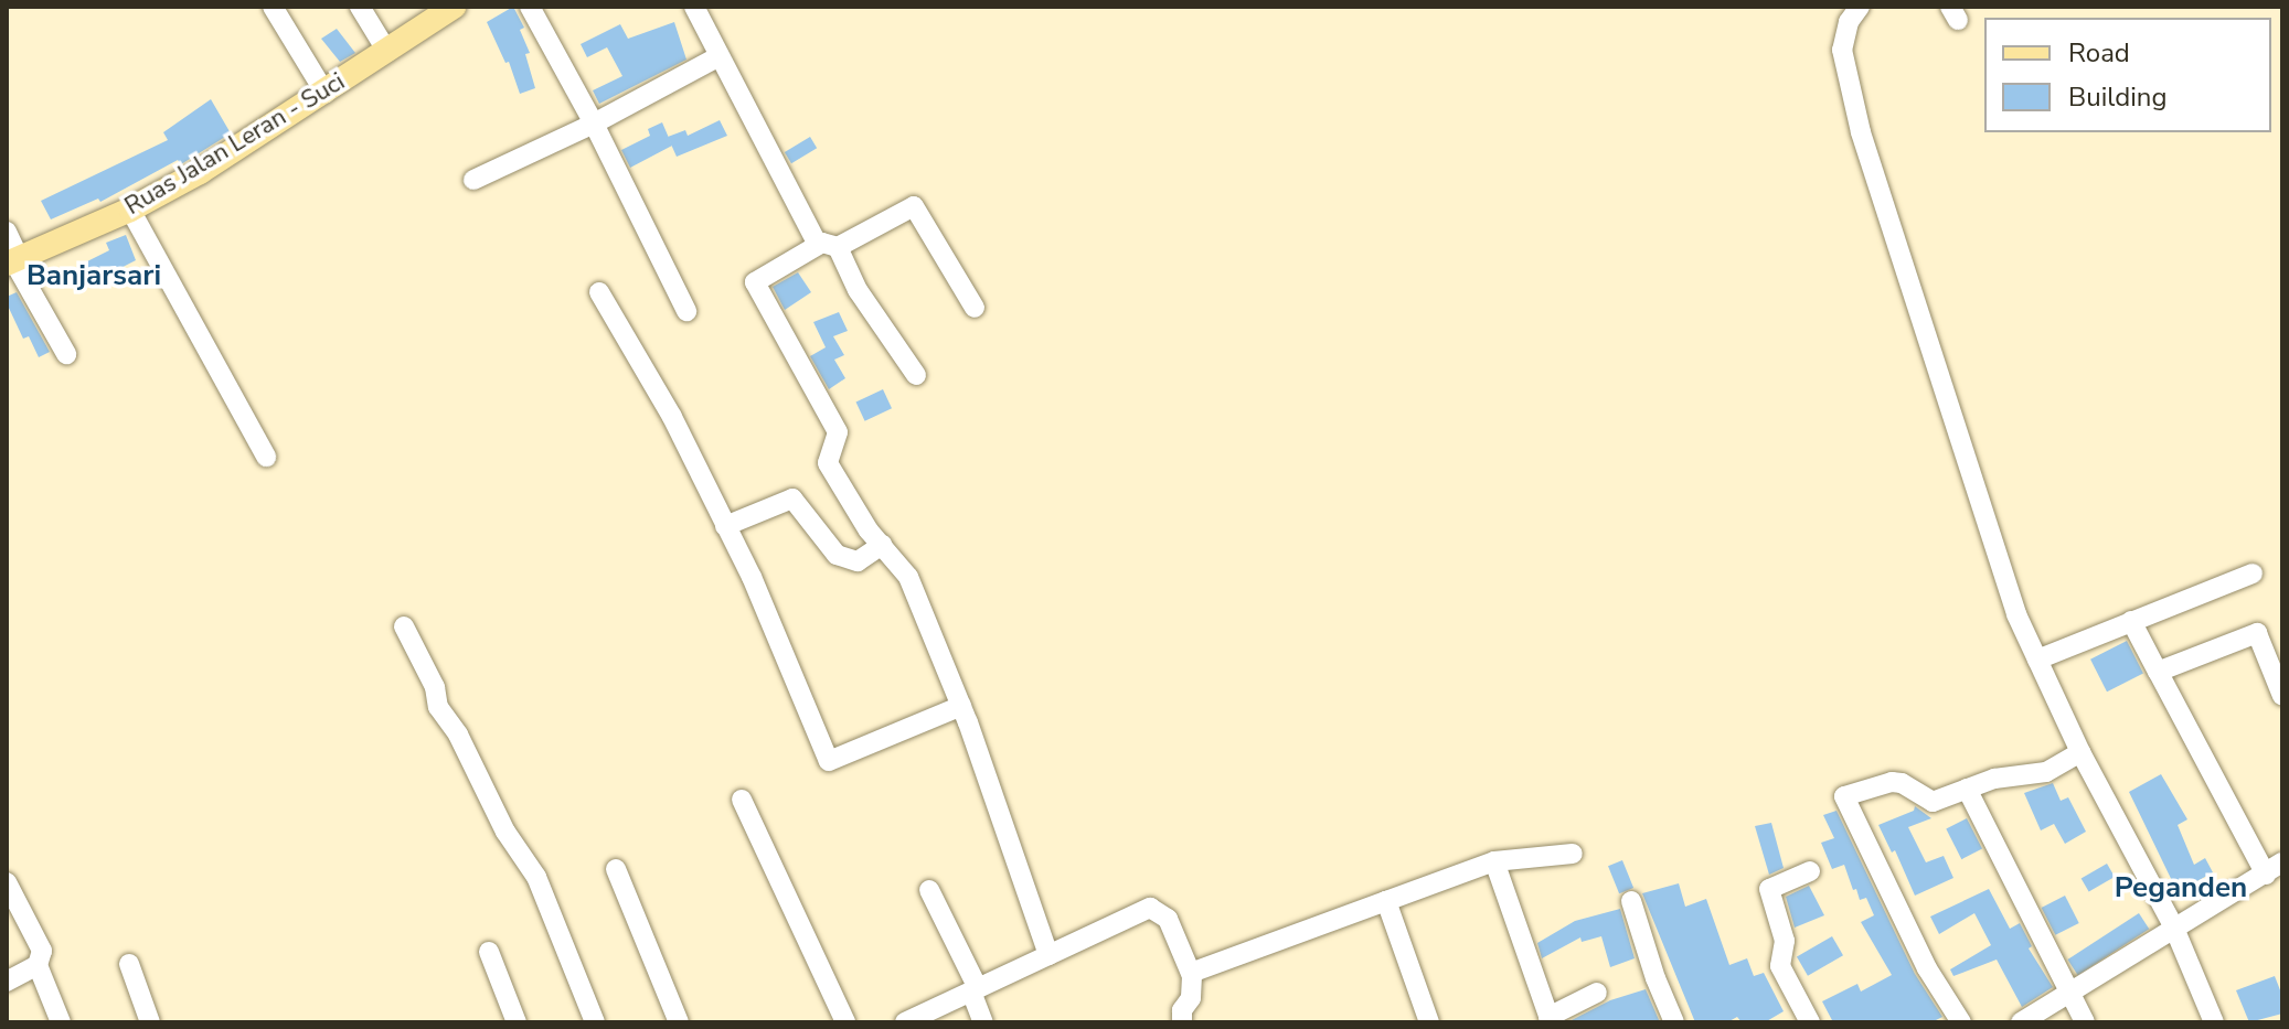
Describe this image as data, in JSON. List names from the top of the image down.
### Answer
{
  "streets": {
    "main road": ["Ruas Jalan Leran - Suci"]
  },
  "districts": ["Banjarsari", "Peganden"],
  "legend": ["Road", "Building"]
}
